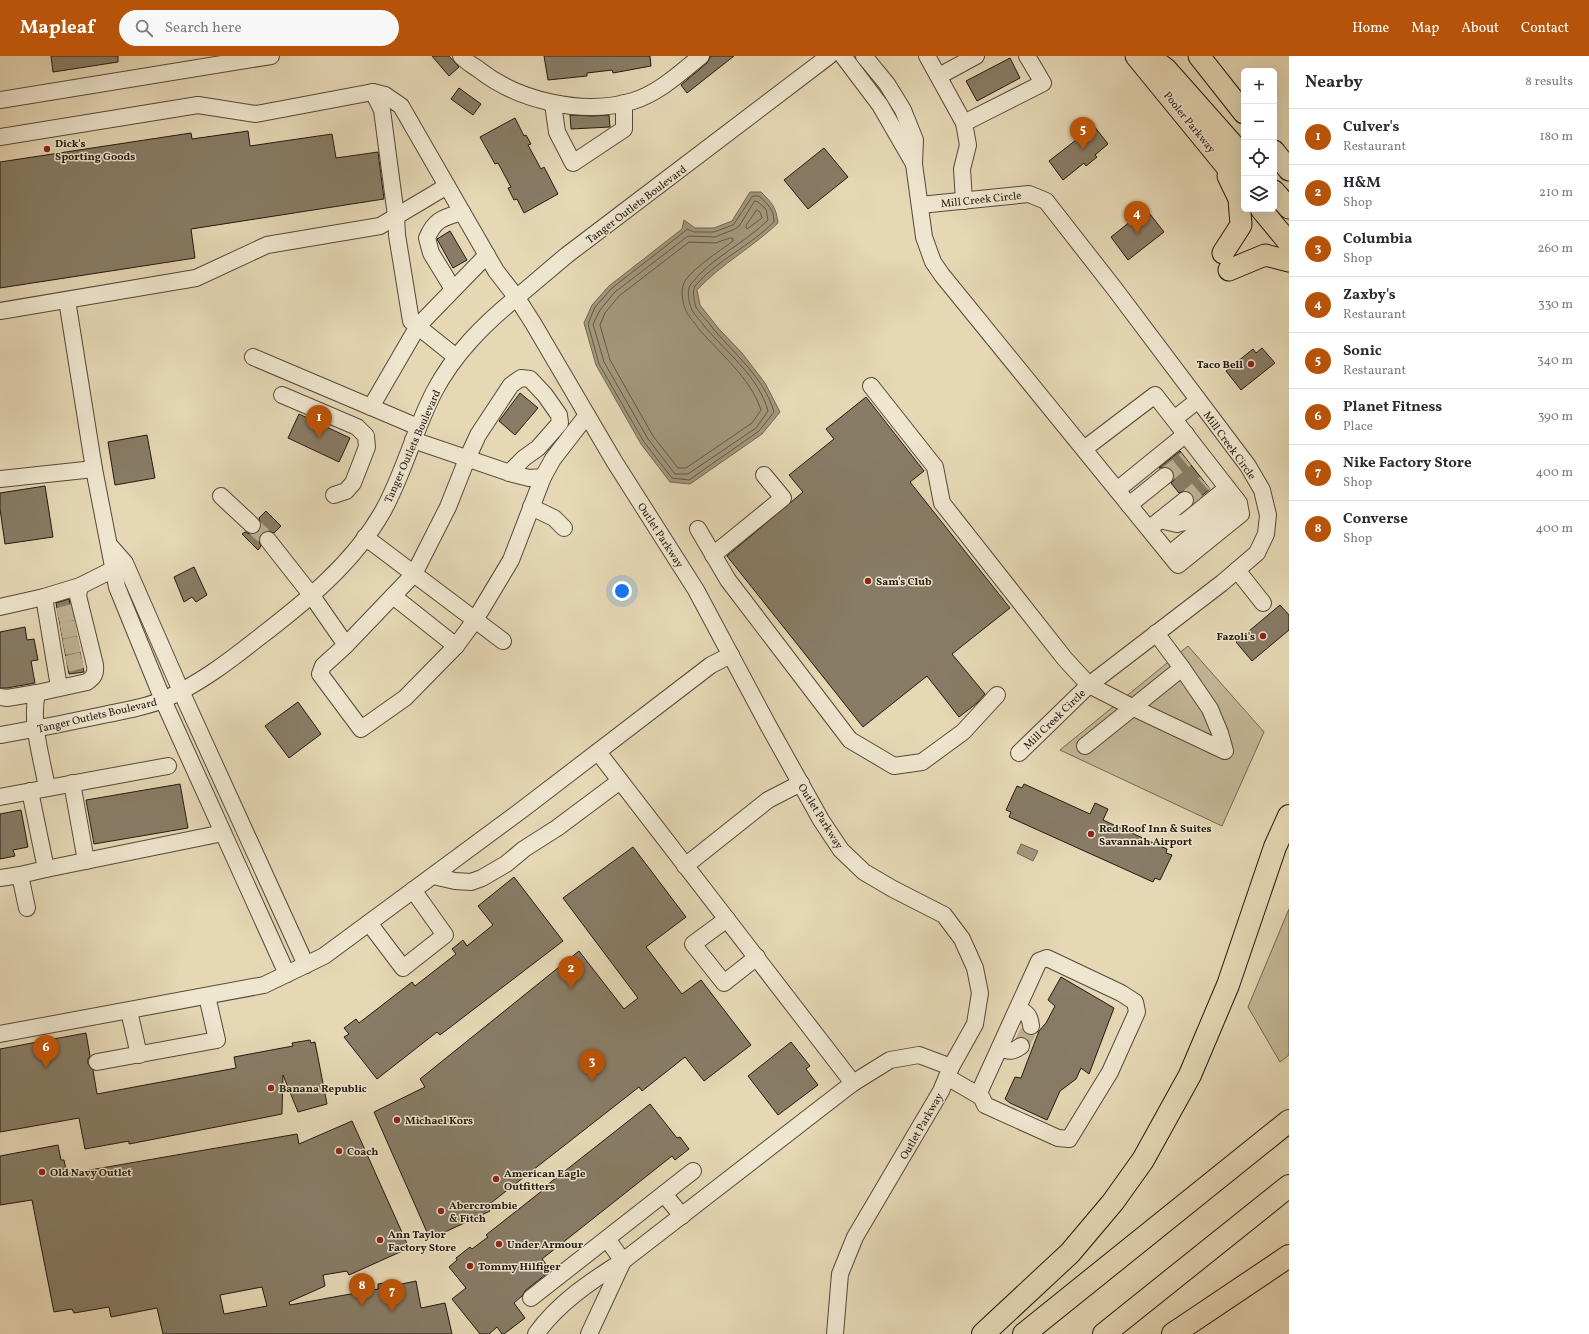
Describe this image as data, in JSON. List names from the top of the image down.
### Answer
{
  "streets": {
    "main road": ["Pooler Parkway"],
    "street": ["Mill Creek Circle", "Tanger Outlets Boulevard", "Outlet Parkway"]
  },
  "crossings": [
    ["Tanger Outlets Boulevard", "Outlet Parkway"]
  ],
  "places": [
    "Dick's Sporting Goods",
    "Taco Bell",
    "Sam's Club",
    "Fazoli's",
    "Red Roof Inn & Suites Savannah Airport",
    "Banana Republic",
    "Michael Kors",
    "Coach",
    "Old Navy Outlet",
    "American Eagle Outfitters",
    "Abercrombie & Fitch",
    "Ann Taylor Factory Store",
    "Under Armour",
    "Tommy Hilfiger"
  ],
  "page": {
    "header": "Mapleaf",
    "search": "Search here",
    "nav": [
      "Home",
      "Map",
      "About",
      "Contact"
    ],
    "heading": ["Nearby", "8 results"],
    "map_buttons": ["+", "−"],
    "list": [
      {
        "mark": "1",
        "name": "Culver's",
        "note": "Restaurant",
        "value": "180 m"
      },
      {
        "mark": "2",
        "name": "H&M",
        "note": "Shop",
        "value": "210 m"
      },
      {
        "mark": "3",
        "name": "Columbia",
        "note": "Shop",
        "value": "260 m"
      },
      {
        "mark": "4",
        "name": "Zaxby's",
        "note": "Restaurant",
        "value": "330 m"
      },
      {
        "mark": "5",
        "name": "Sonic",
        "note": "Restaurant",
        "value": "340 m"
      },
      {
        "mark": "6",
        "name": "Planet Fitness",
        "note": "Place",
        "value": "390 m"
      },
      {
        "mark": "7",
        "name": "Nike Factory Store",
        "note": "Shop",
        "value": "400 m"
      },
      {
        "mark": "8",
        "name": "Converse",
        "note": "Shop",
        "value": "400 m"
      }
    ],
    "pins": [
      "5",
      "4",
      "1",
      "2",
      "6",
      "3",
      "8",
      "7"
    ]
  }
}
